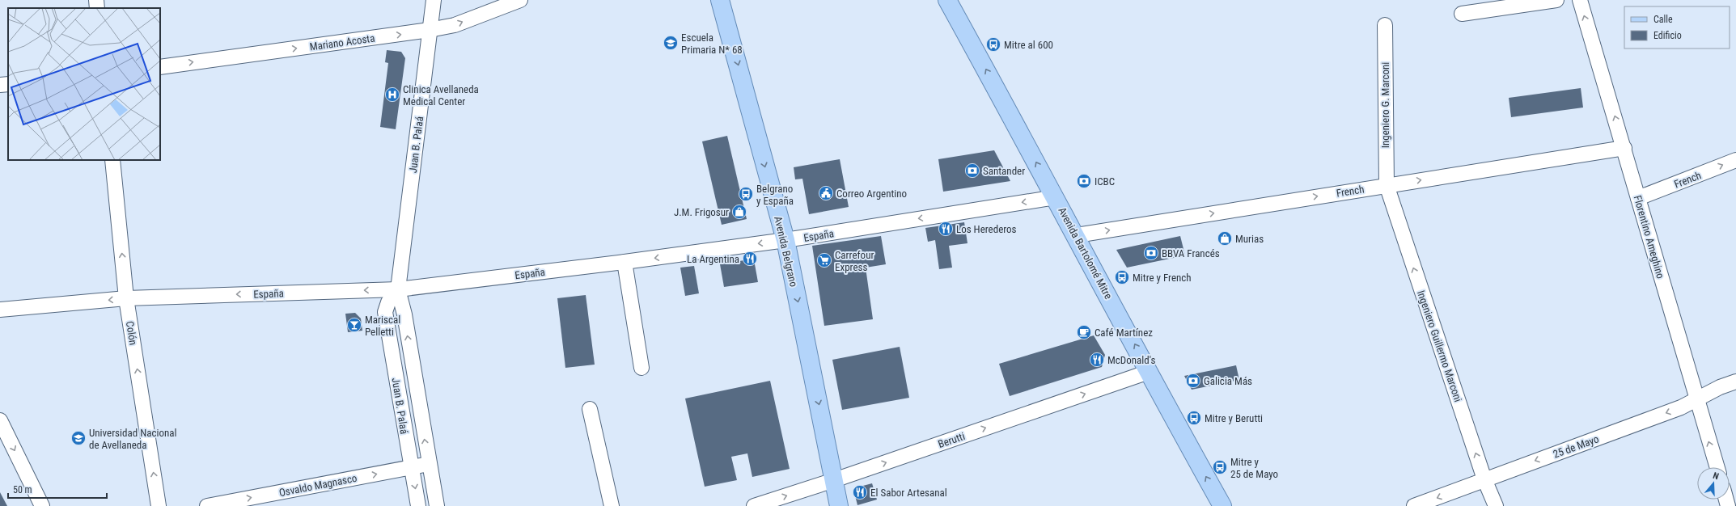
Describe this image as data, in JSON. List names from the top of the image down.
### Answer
{
  "streets": {
    "main road": ["Avenida Belgrano", "Avenida Bartolomé Mitre"],
    "street": [
      "Mariano Acosta",
      "Ingeniero G. Marconi",
      "Juan B. Palaá",
      "French",
      "España",
      "Florentino Ameghino",
      "Colón",
      "Ingeniero Guillermo Marconi",
      "Berutti",
      "25 de Mayo",
      "Osvaldo Magnasco"
    ]
  },
  "crossings": [
    ["Mariano Acosta", "Juan B. Palaá"],
    ["Ingeniero G. Marconi", "French"],
    ["Ingeniero G. Marconi", "Ingeniero Guillermo Marconi"],
    ["Juan B. Palaá", "España"],
    ["Juan B. Palaá", "Osvaldo Magnasco"],
    ["French", "Florentino Ameghino"],
    ["French", "Avenida Bartolomé Mitre"],
    ["French", "Ingeniero Guillermo Marconi"],
    ["España", "Avenida Belgrano"],
    ["España", "Avenida Bartolomé Mitre"],
    ["España", "Colón"],
    ["Florentino Ameghino", "25 de Mayo"],
    ["Avenida Belgrano", "Berutti"],
    ["Avenida Bartolomé Mitre", "Berutti"],
    ["Ingeniero Guillermo Marconi", "25 de Mayo"]
  ],
  "one_way": [
    "Mariano Acosta",
    "French",
    "España",
    "Florentino Ameghino",
    "Avenida Belgrano",
    "Avenida Bartolomé Mitre",
    "Colón",
    "Ingeniero Guillermo Marconi",
    "Berutti",
    "25 de Mayo",
    "Osvaldo Magnasco"
  ],
  "places": {
    "school or university": ["Escuela Primaria N* 68", "Universidad Nacional de Avellaneda"],
    "bus stop": [
      "Mitre al 600",
      "Belgrano y España",
      "Mitre y French",
      "Mitre y Berutti",
      "Mitre y 25 de Mayo"
    ],
    "hospital": ["Clinica Avellaneda Medical Center"],
    "bank": [
      "Santander",
      "ICBC",
      "BBVA Francés",
      "Galicia Más"
    ],
    "public building": ["Correo Argentino"],
    "shop": ["J.M. Frigosur", "Murias"],
    "restaurant": [
      "Los Herederos",
      "La Argentina",
      "McDonald's",
      "El Sabor Artesanal"
    ],
    "supermarket": ["Carrefour Express"],
    "bar": ["Mariscal Pelletti"],
    "cafe": ["Café Martínez"]
  },
  "legend": ["Calle", "Edificio"],
  "scale_bar": "50 m",
  "north": "top"
}
